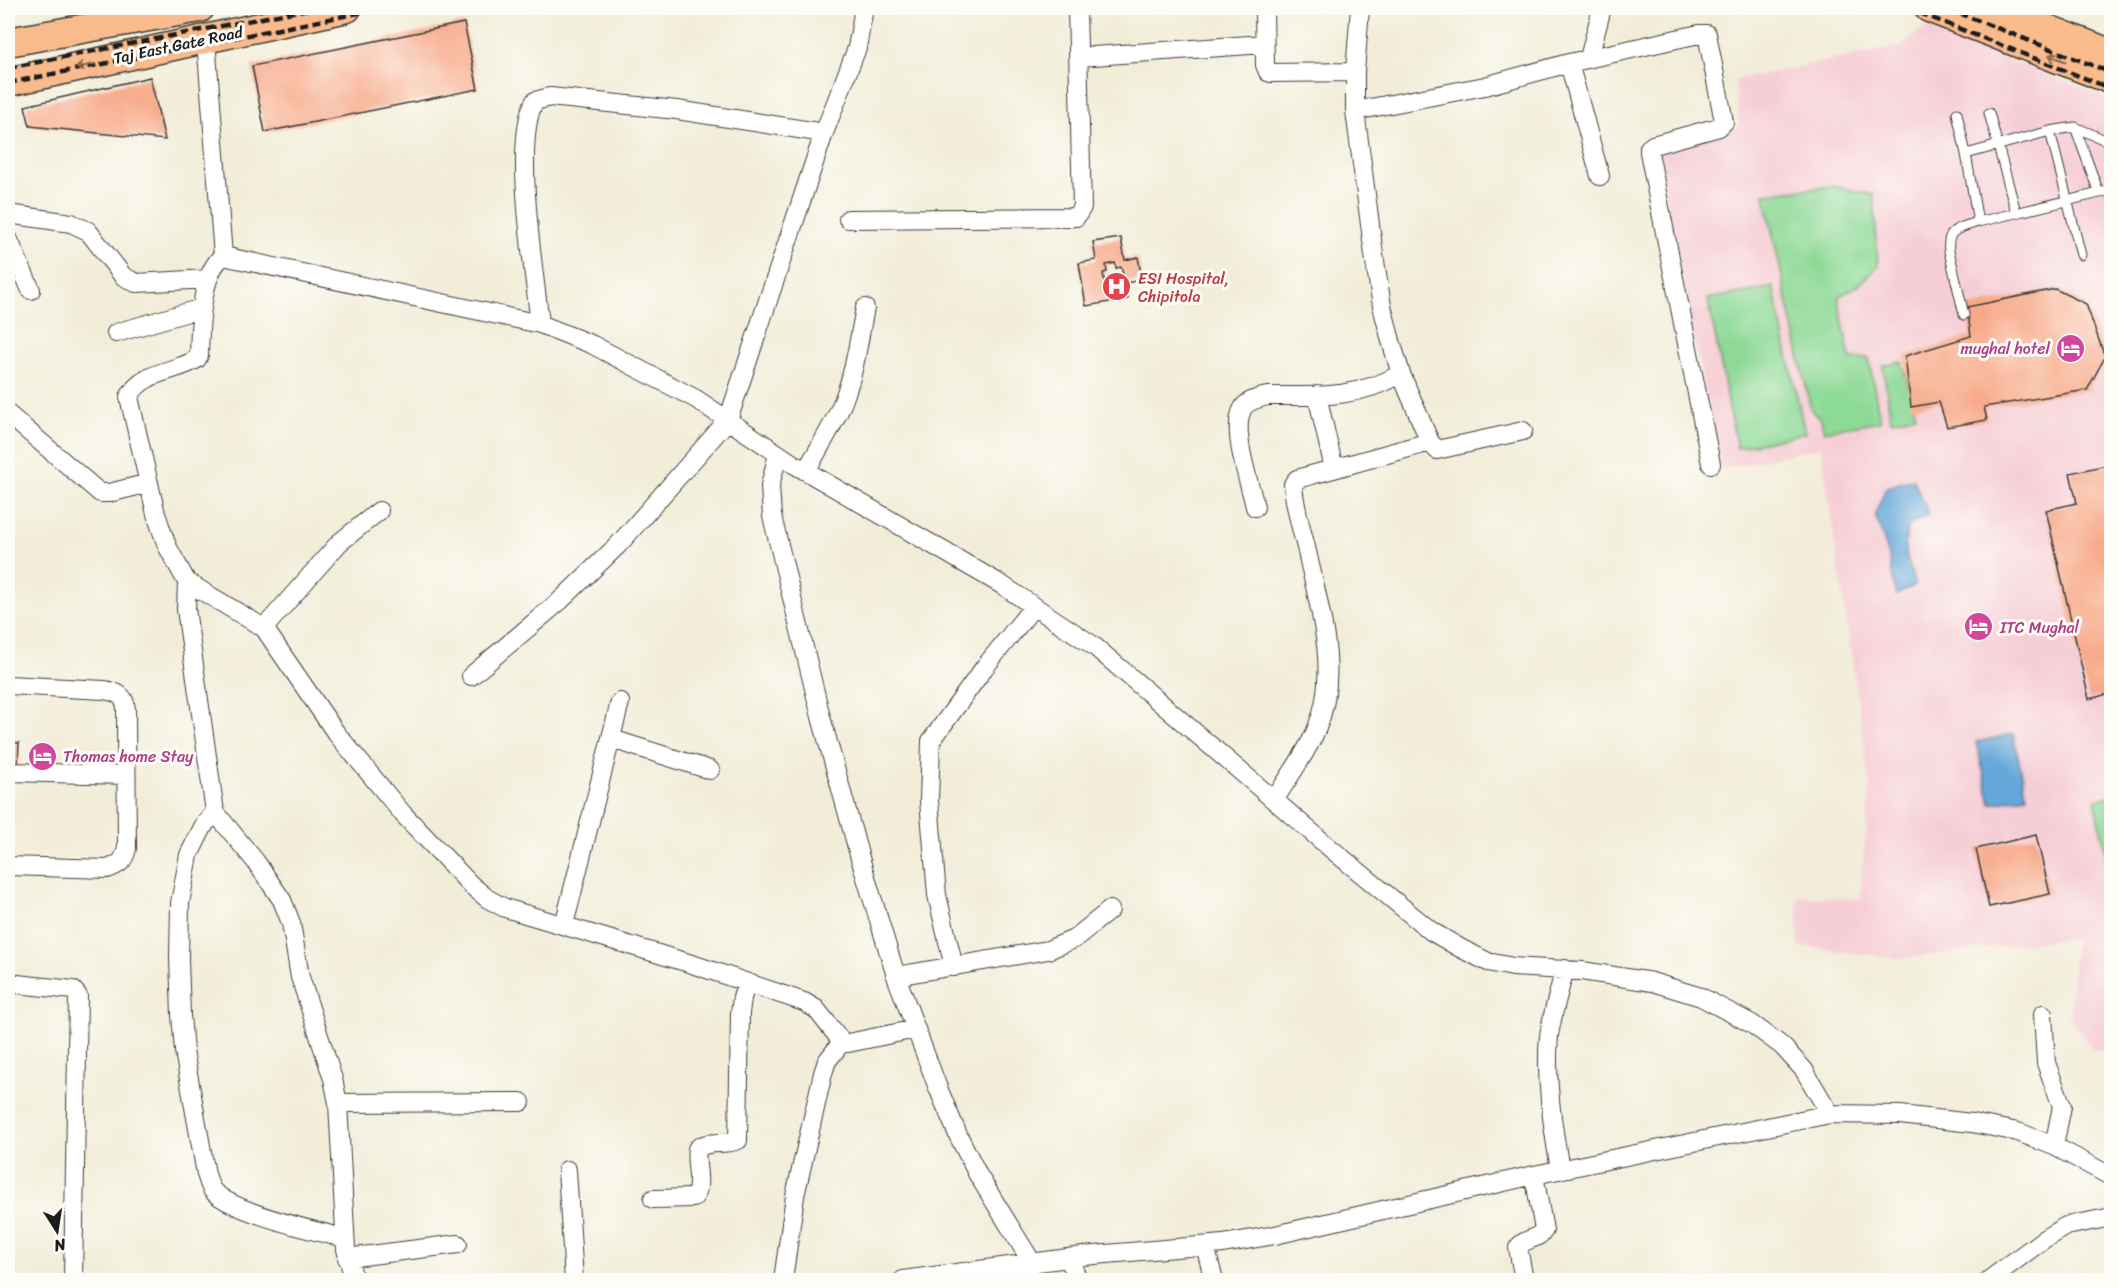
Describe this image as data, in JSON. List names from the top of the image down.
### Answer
{
  "streets": {
    "main road": ["Taj East Gate Road"]
  },
  "places": {
    "hospital": ["ESI Hospital, Chipitola"],
    "hotel": ["mughal hotel", "ITC Mughal", "Thomas home Stay"]
  },
  "north": "bottom"
}
